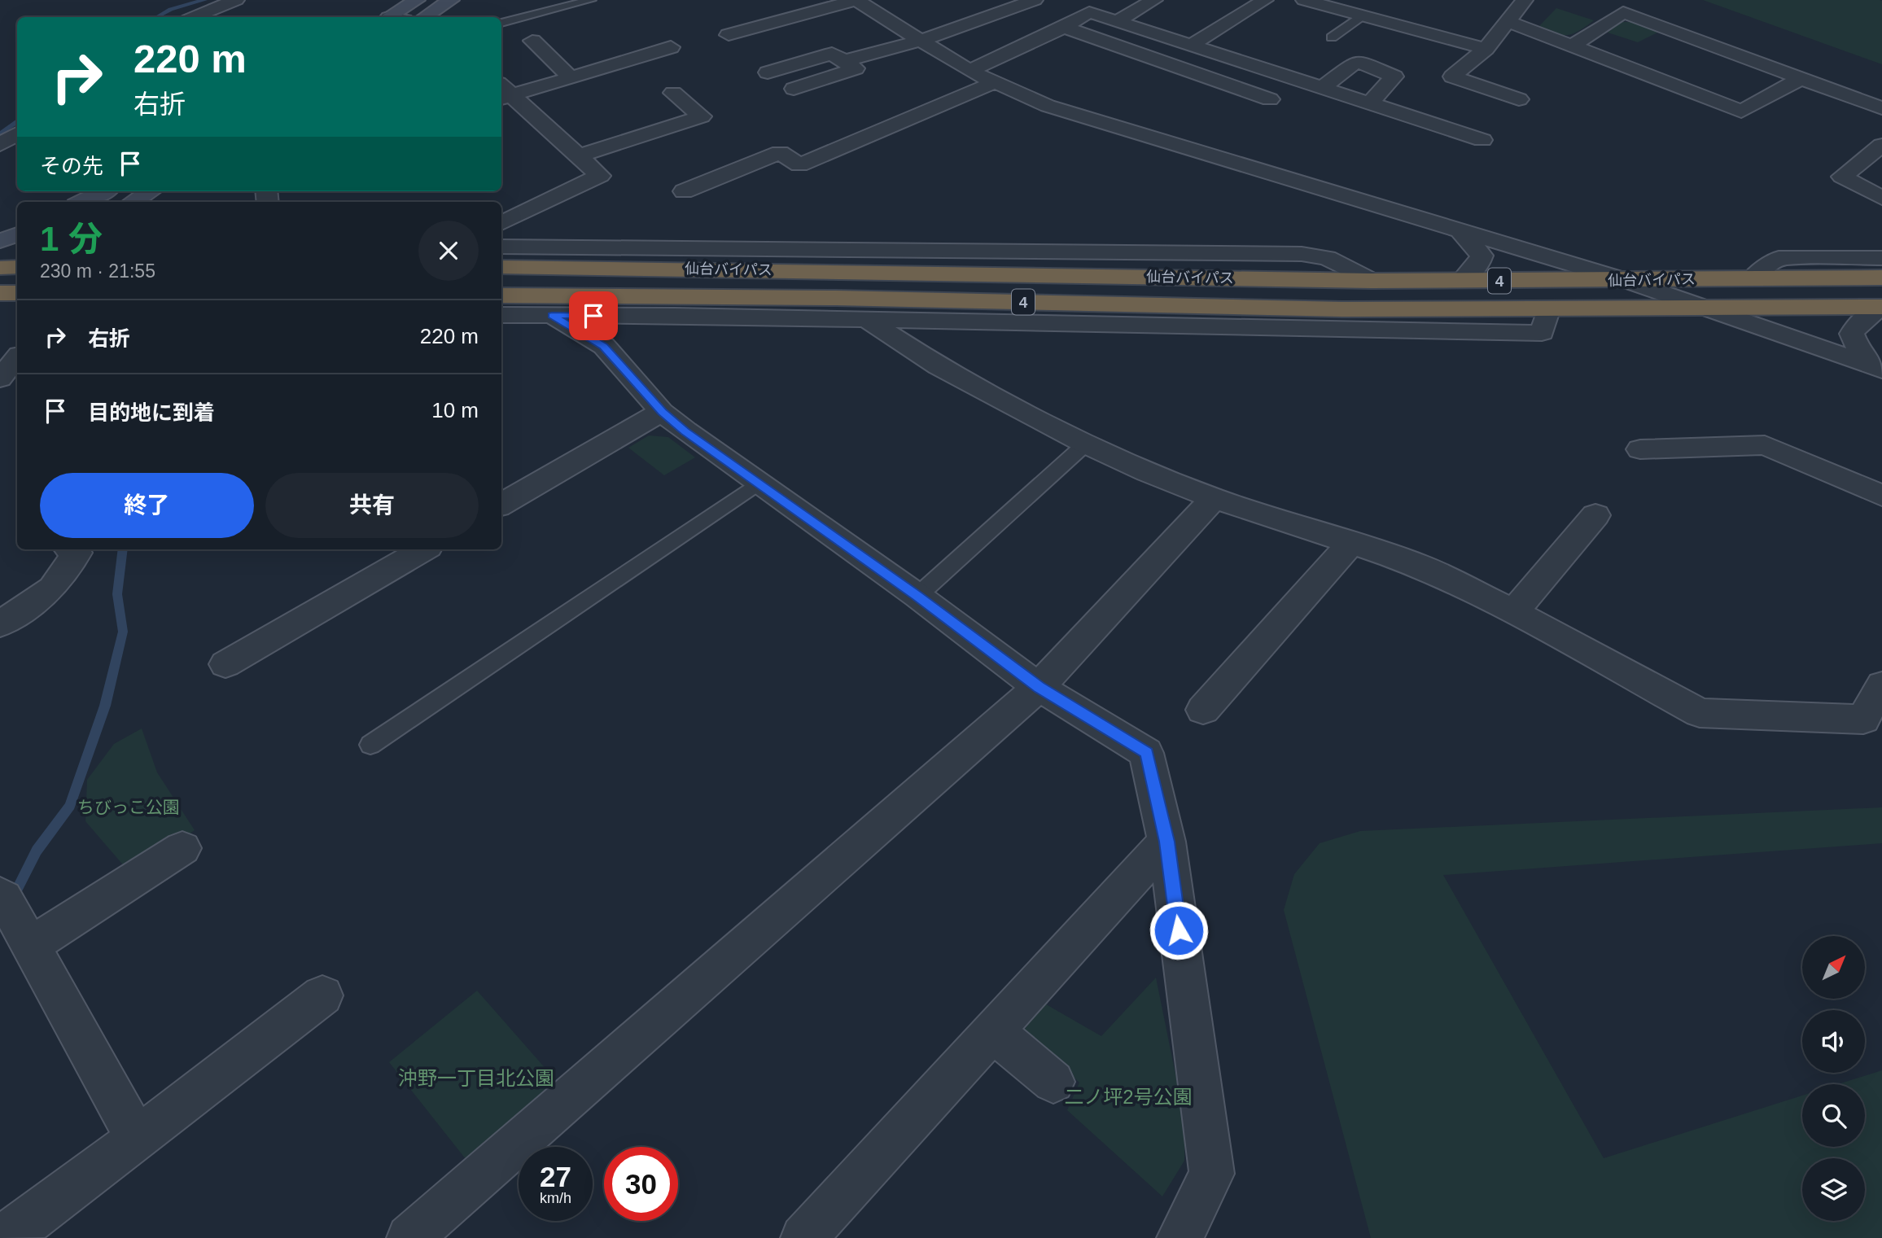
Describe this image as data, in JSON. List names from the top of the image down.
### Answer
{
  "streets": {
    "highway": ["仙台バイパス", "4"]
  },
  "parks": ["ちびっこ公園", "沖野一丁目北公園", "二ノ坪2号公園"],
  "north": "top right",
  "page": {
    "turn": ["220 m", "右折"],
    "then": "その先",
    "heading": ["1 分", "230 m · 21:55"],
    "list": [
      {
        "name": "右折",
        "value": "220 m"
      },
      {
        "name": "目的地に到着",
        "value": "10 m"
      }
    ],
    "buttons": ["終了", "共有"],
    "speed": "27 km/h",
    "limit": "30"
  }
}
